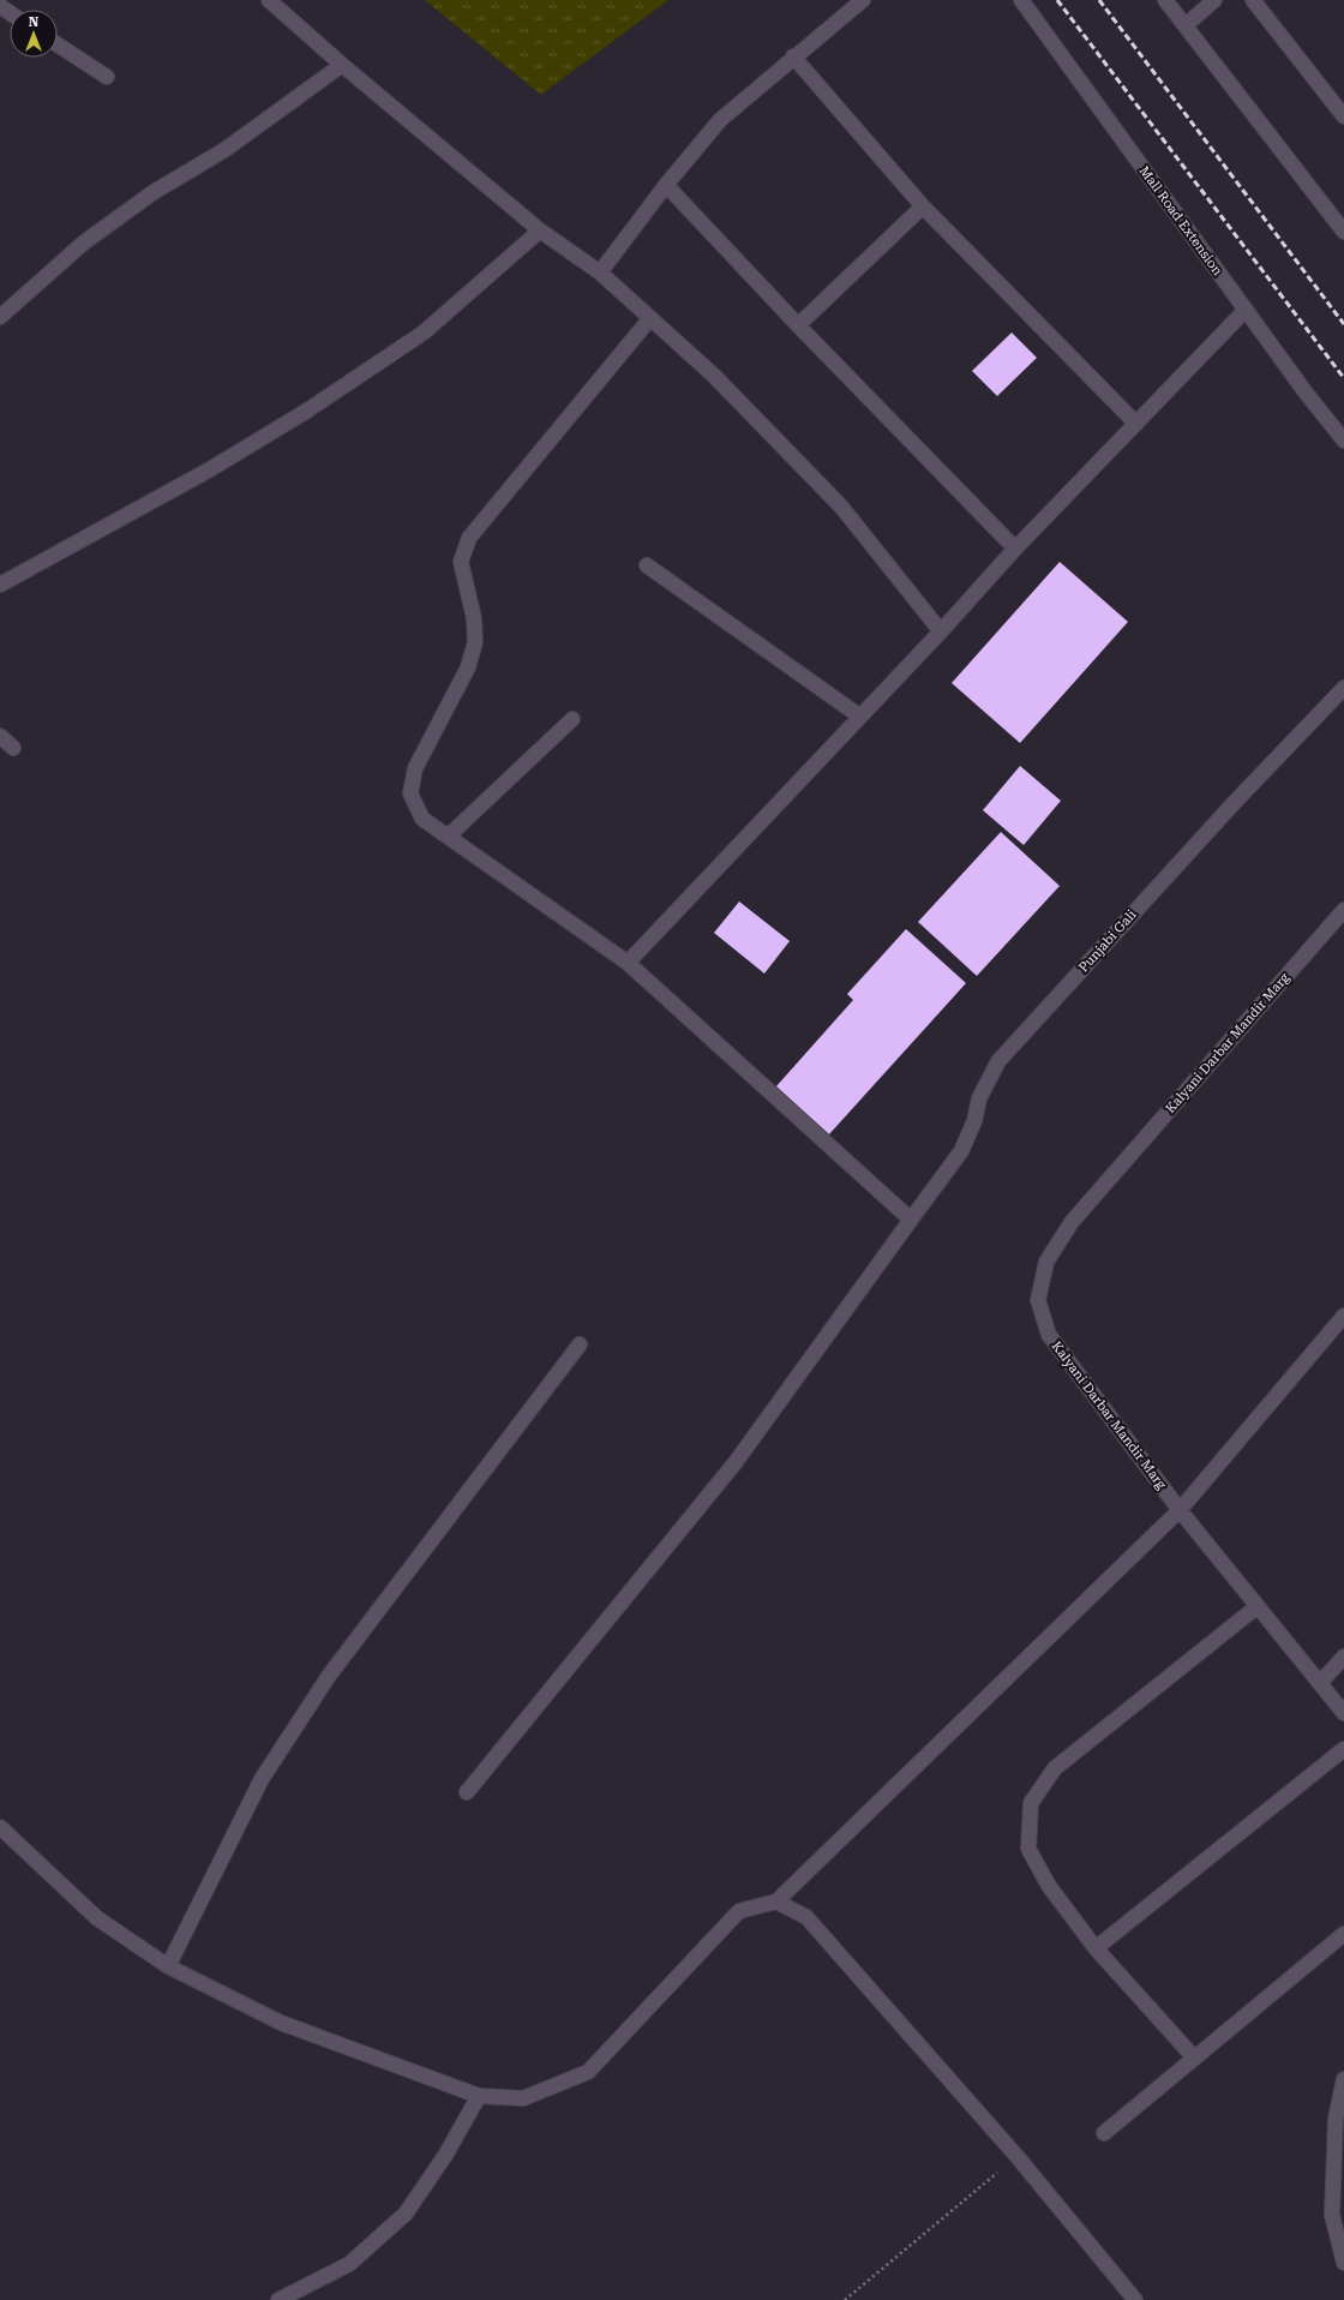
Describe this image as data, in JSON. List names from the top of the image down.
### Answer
{
  "streets": {
    "street": ["Mall Road Extension", "Punjabi Gali", "Kalyani Darbar Mandir Marg"]
  },
  "north": "top"
}
